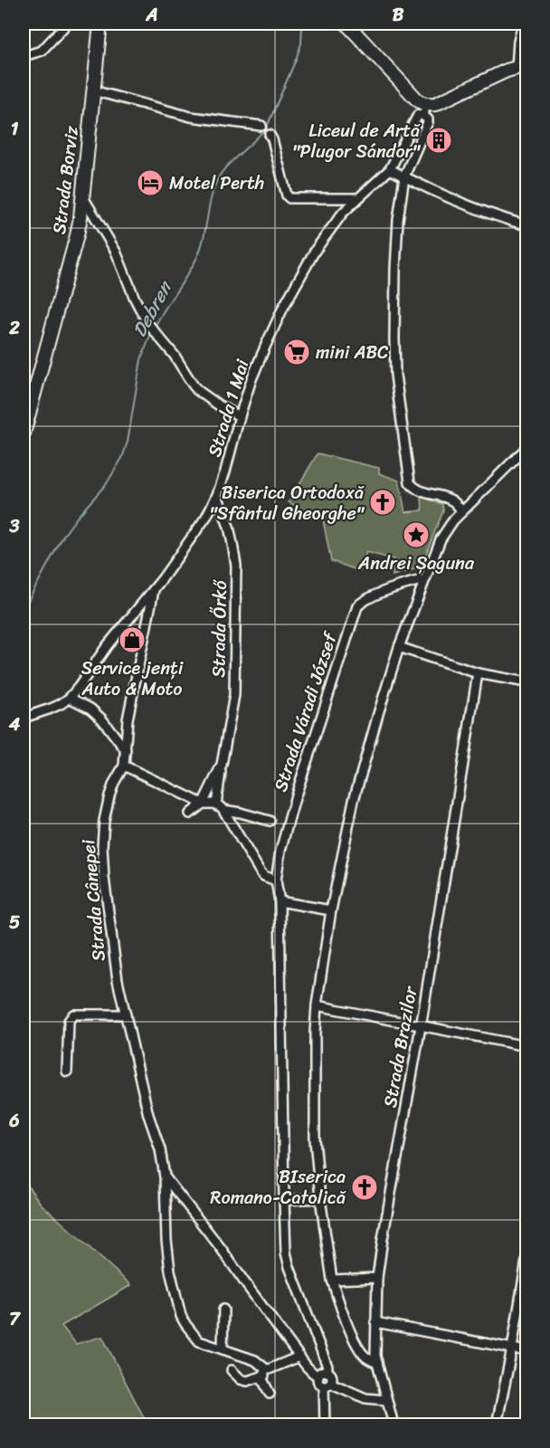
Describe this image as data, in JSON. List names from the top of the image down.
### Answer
{
  "streets": {
    "main road": ["Strada Borviz"],
    "street": [
      "Strada 1 Mai",
      "Strada Őrkő",
      "Strada Váradi József",
      "Strada Cânepei",
      "Strada Brazilor"
    ]
  },
  "crossings": [
    ["Strada 1 Mai", "Strada Őrkő"],
    ["Strada 1 Mai", "Strada Cânepei"],
    ["Strada Váradi József", "Strada Cânepei"]
  ],
  "water": ["Debren"],
  "places": {
    "building": ["Liceul de Artă \"Plugor Sándor\""],
    "hotel": ["Motel Perth"],
    "supermarket": ["mini ABC"],
    "church": ["Biserica Ortodoxă \"Sfântul Gheorghe\"", "BIserica Romano-Catolică"],
    "place": ["Andrei Șaguna"],
    "shop": ["Service jenți Auto & Moto"]
  },
  "grid": {
    "columns": ["A", "B"],
    "rows": [
      "1",
      "2",
      "3",
      "4",
      "5",
      "6",
      "7"
    ]
  }
}
